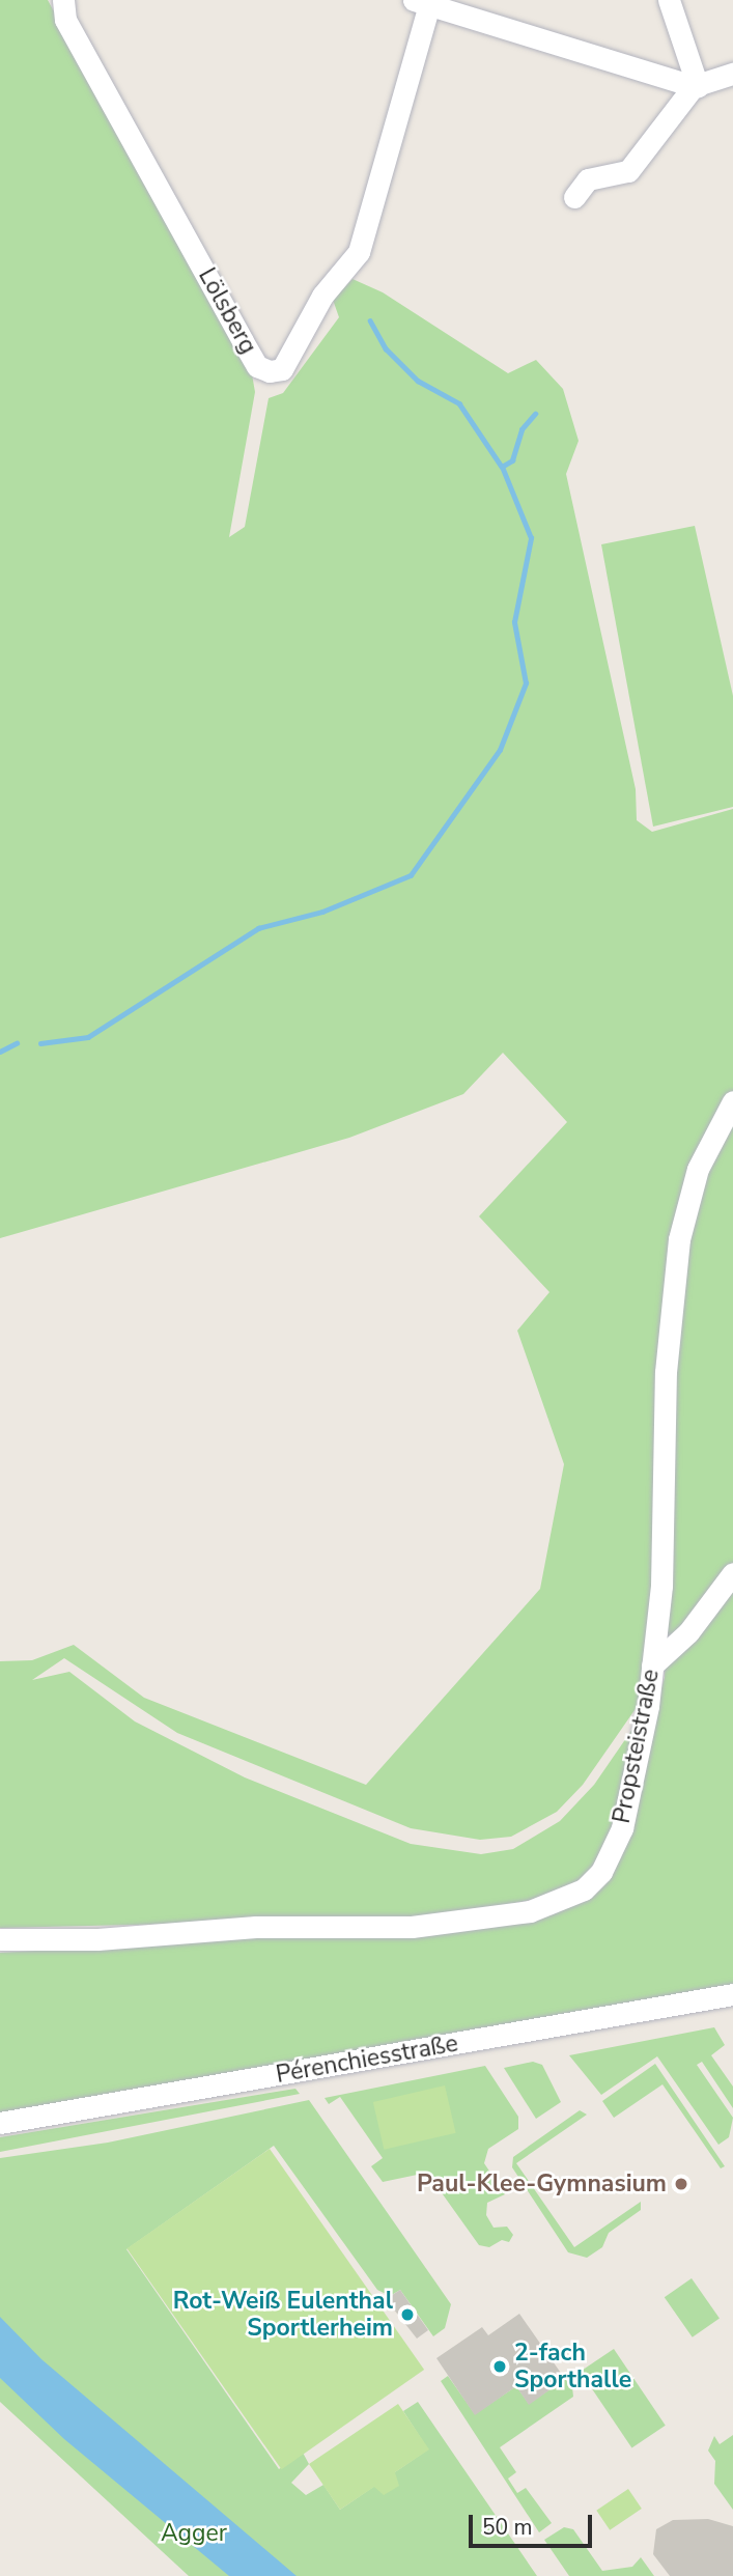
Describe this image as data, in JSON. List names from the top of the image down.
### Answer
{
  "streets": {
    "street": ["Lölsberg", "Propsteistraße", "Pérenchiesstraße"]
  },
  "parks": ["Agger"],
  "places": ["Paul-Klee-Gymnasium", "Rot-Weiß Eulenthal Sportlerheim", "2-fach Sporthalle"],
  "scale_bar": "50 m"
}
